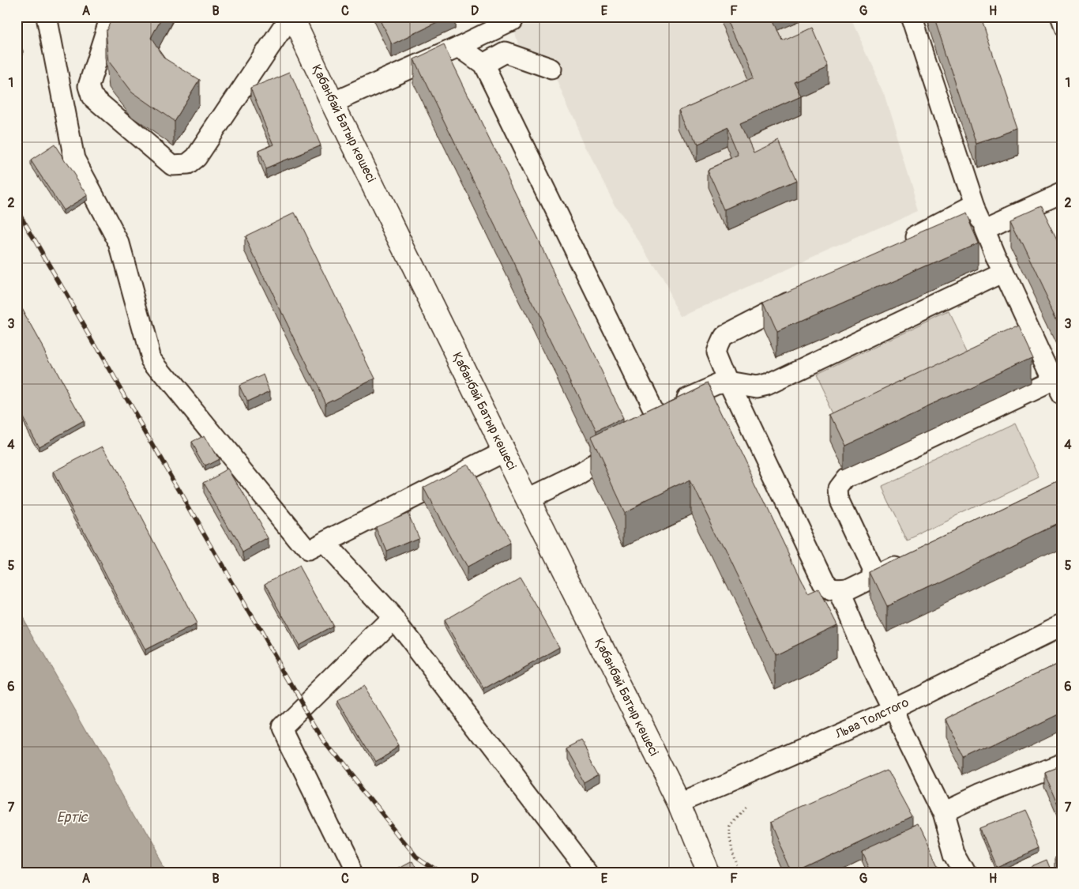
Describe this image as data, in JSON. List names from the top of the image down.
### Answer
{
  "streets": {
    "main road": ["Қабанбай Батыр көшесі"],
    "street": ["Льва Толстого"]
  },
  "crossings": [
    ["Қабанбай Батыр көшесі", "Льва Толстого"]
  ],
  "water": ["Ертіс"],
  "grid": {
    "columns": [
      "A",
      "B",
      "C",
      "D",
      "E",
      "F",
      "G",
      "H"
    ],
    "rows": [
      "1",
      "2",
      "3",
      "4",
      "5",
      "6",
      "7"
    ]
  }
}
